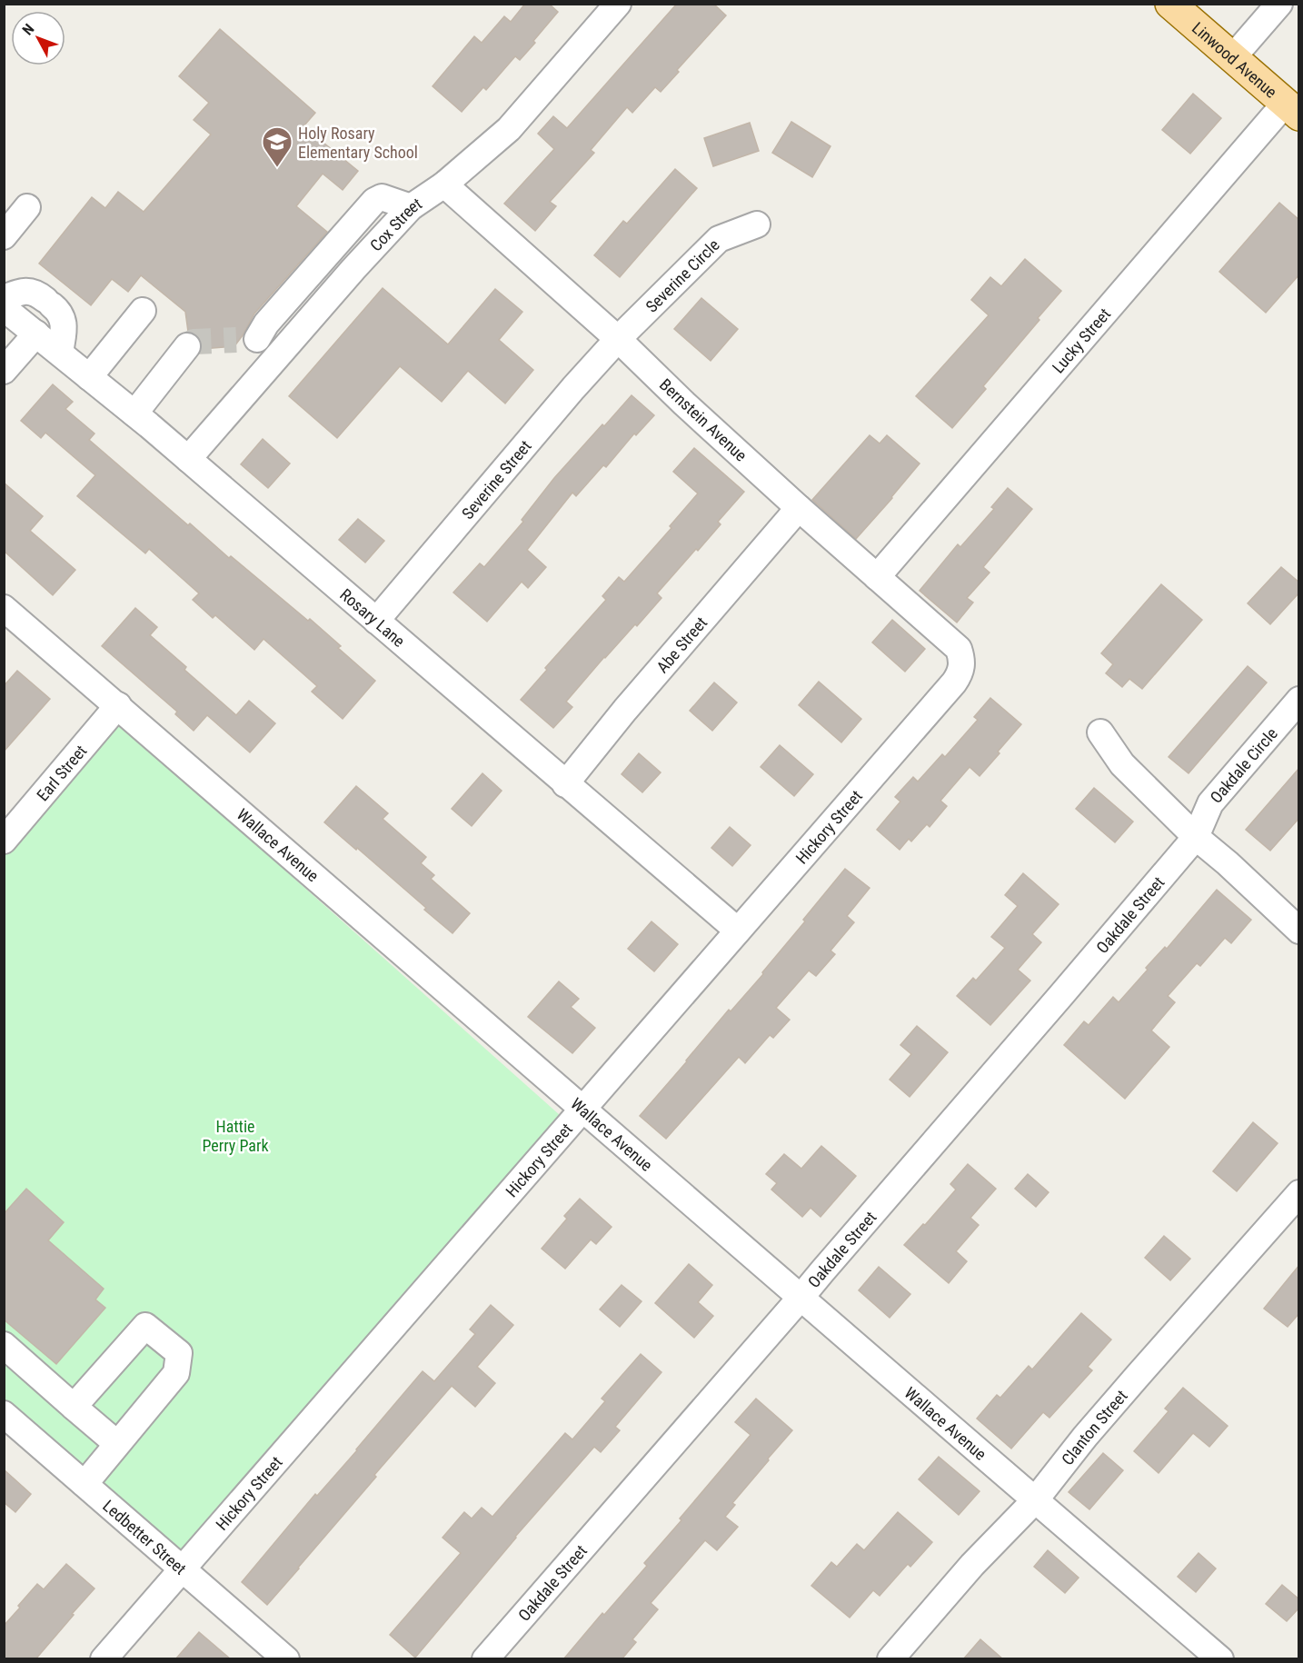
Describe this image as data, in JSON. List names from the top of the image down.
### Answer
{
  "streets": {
    "main road": ["Linwood Avenue"],
    "street": [
      "Cox Street",
      "Severine Circle",
      "Lucky Street",
      "Bernstein Avenue",
      "Severine Street",
      "Rosary Lane",
      "Abe Street",
      "Oakdale Circle",
      "Earl Street",
      "Hickory Street",
      "Wallace Avenue",
      "Oakdale Street",
      "Clanton Street",
      "Ledbetter Street"
    ]
  },
  "crossings": [
    ["Linwood Avenue", "Lucky Street"],
    ["Cox Street", "Bernstein Avenue"],
    ["Cox Street", "Rosary Lane"],
    ["Severine Circle", "Bernstein Avenue"],
    ["Severine Circle", "Severine Street"],
    ["Lucky Street", "Bernstein Avenue"],
    ["Bernstein Avenue", "Severine Street"],
    ["Bernstein Avenue", "Abe Street"],
    ["Bernstein Avenue", "Hickory Street"],
    ["Severine Street", "Rosary Lane"],
    ["Rosary Lane", "Abe Street"],
    ["Rosary Lane", "Hickory Street"],
    ["Oakdale Circle", "Oakdale Street"],
    ["Earl Street", "Wallace Avenue"],
    ["Hickory Street", "Wallace Avenue"],
    ["Hickory Street", "Ledbetter Street"],
    ["Wallace Avenue", "Oakdale Street"],
    ["Wallace Avenue", "Clanton Street"]
  ],
  "parks": ["Hattie Perry Park"],
  "places": {
    "school or university": ["Holy Rosary Elementary School"]
  },
  "north": "top left"
}
